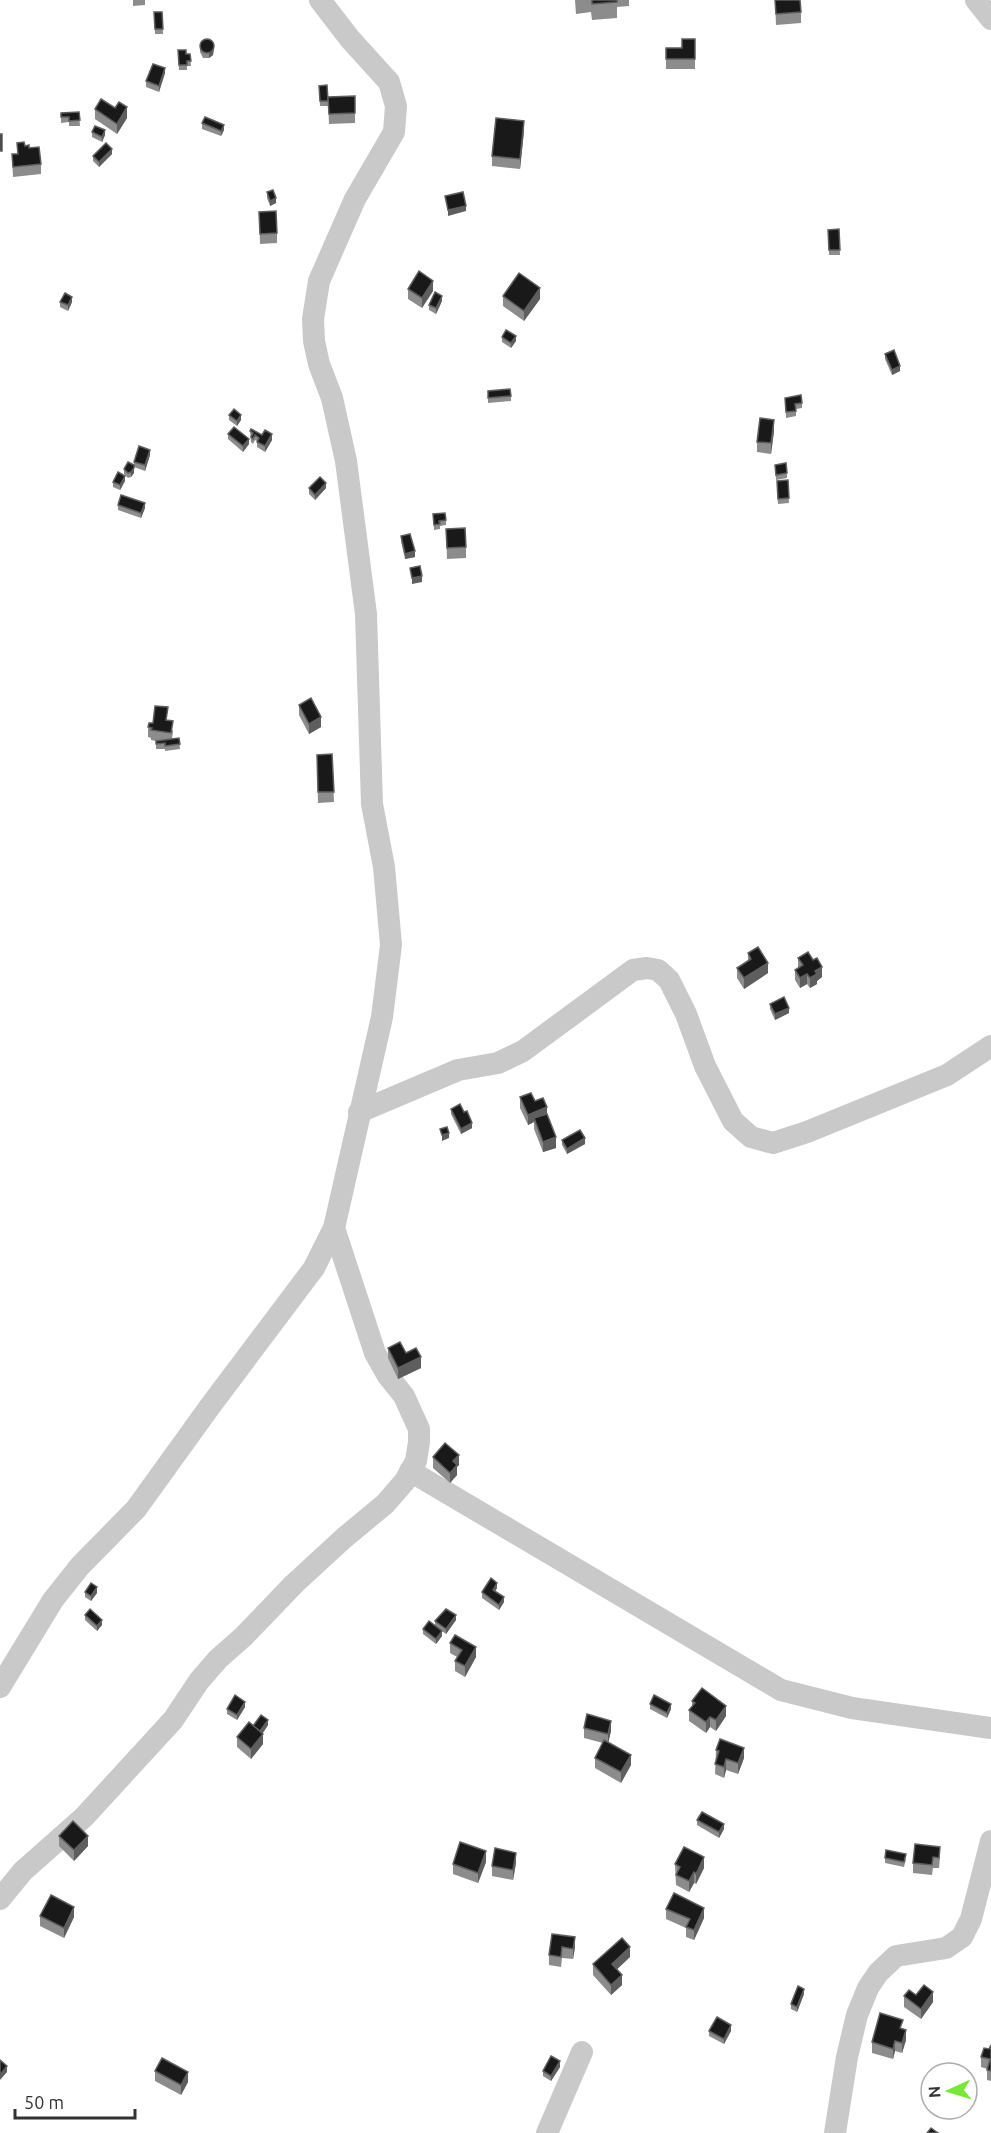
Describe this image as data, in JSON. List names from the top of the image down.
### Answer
{
  "scale_bar": "50 m",
  "north": "left"
}
